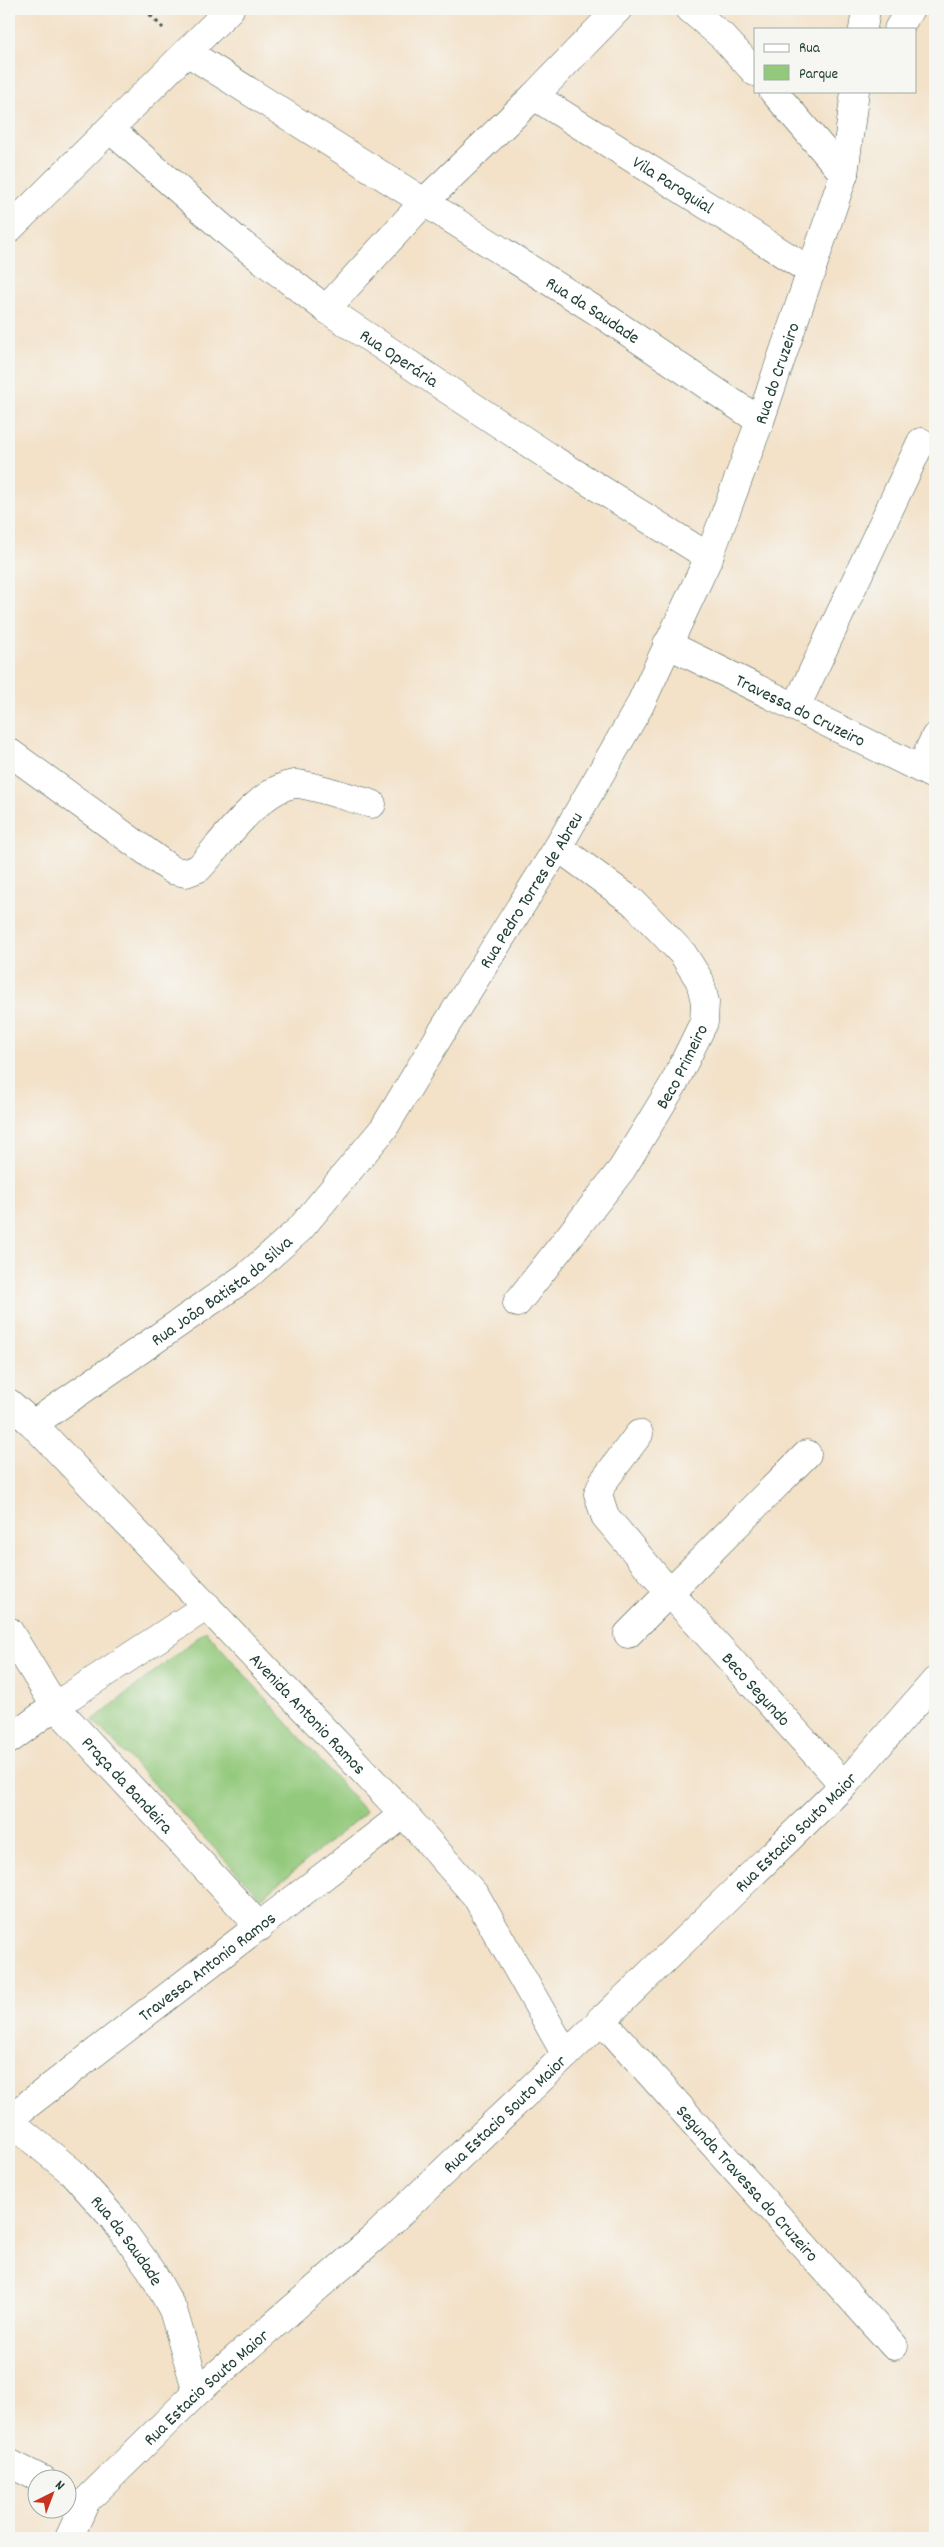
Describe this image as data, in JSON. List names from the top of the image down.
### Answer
{
  "streets": {
    "street": [
      "Vila Paroquial",
      "Rua da Saudade",
      "Rua Operária",
      "Rua do Cruzeiro",
      "Travessa do Cruzeiro",
      "Rua Pedro Torres de Abreu",
      "Beco Primeiro",
      "Rua João Batista da Silva",
      "Beco Segundo",
      "Avenida Antonio Ramos",
      "Praça da Bandeira",
      "Rua Estacio Souto Maior",
      "Travessa Antonio Ramos",
      "Segunda Travessa do Cruzeiro"
    ]
  },
  "crossings": [
    ["Vila Paroquial", "Rua do Cruzeiro"],
    ["Rua da Saudade", "Rua do Cruzeiro"],
    ["Rua da Saudade", "Rua Estacio Souto Maior"],
    ["Rua da Saudade", "Travessa Antonio Ramos"],
    ["Rua Operária", "Rua do Cruzeiro"],
    ["Rua do Cruzeiro", "Travessa do Cruzeiro"],
    ["Rua do Cruzeiro", "Rua Pedro Torres de Abreu"],
    ["Travessa do Cruzeiro", "Rua Pedro Torres de Abreu"],
    ["Rua Pedro Torres de Abreu", "Beco Primeiro"],
    ["Rua Pedro Torres de Abreu", "Rua João Batista da Silva"],
    ["Rua João Batista da Silva", "Avenida Antonio Ramos"],
    ["Beco Segundo", "Rua Estacio Souto Maior"],
    ["Avenida Antonio Ramos", "Rua Estacio Souto Maior"],
    ["Avenida Antonio Ramos", "Travessa Antonio Ramos"],
    ["Praça da Bandeira", "Travessa Antonio Ramos"],
    ["Rua Estacio Souto Maior", "Segunda Travessa do Cruzeiro"]
  ],
  "legend": ["Rua", "Parque"],
  "north": "top right"
}
